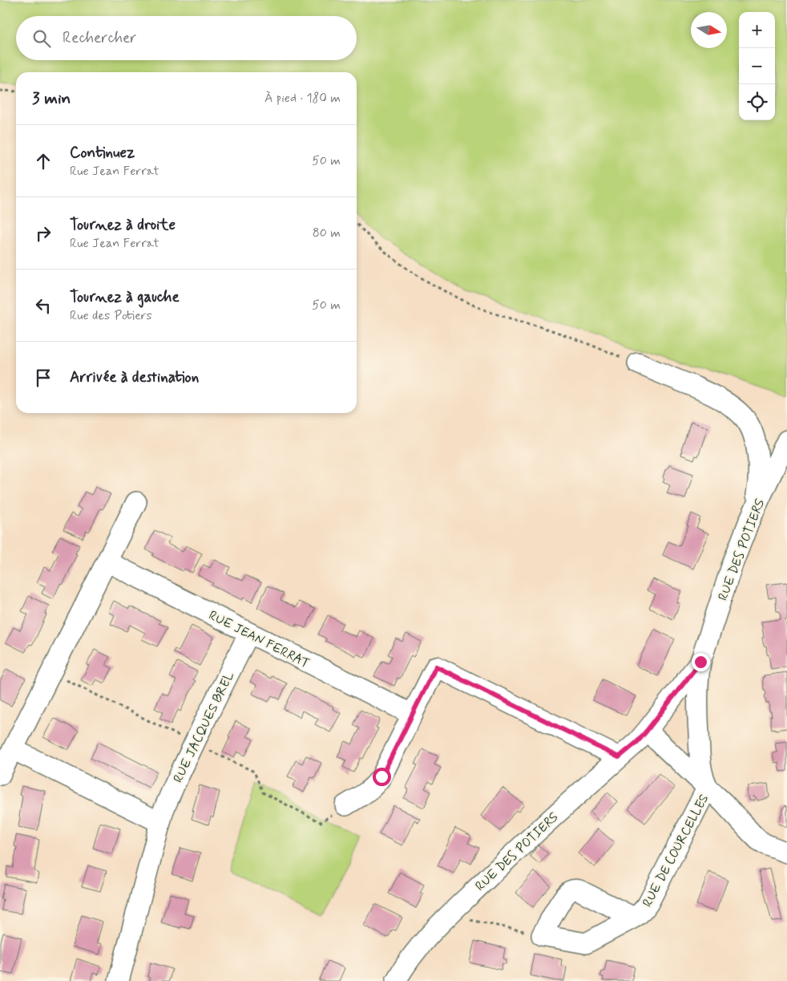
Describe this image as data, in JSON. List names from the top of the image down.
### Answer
{
  "streets": {
    "street": [
      "RUE DES POTIERS",
      "RUE JEAN FERRAT",
      "RUE JACQUES BREL",
      "RUE DE COURCELLES"
    ]
  },
  "crossings": [
    ["RUE DES POTIERS", "RUE DE COURCELLES"],
    ["RUE JEAN FERRAT", "RUE JACQUES BREL"]
  ],
  "north": "right",
  "page": {
    "map_buttons": ["+", "−"],
    "search": "Rechercher",
    "heading": ["3 min", "À pied · 180 m"],
    "list": [
      ["Continuez", "Rue Jean Ferrat", "50 m"],
      ["Tournez à droite", "Rue Jean Ferrat", "80 m"],
      ["Tournez à gauche", "Rue des Potiers", "50 m"],
      "Arrivée à destination"
    ]
  }
}
